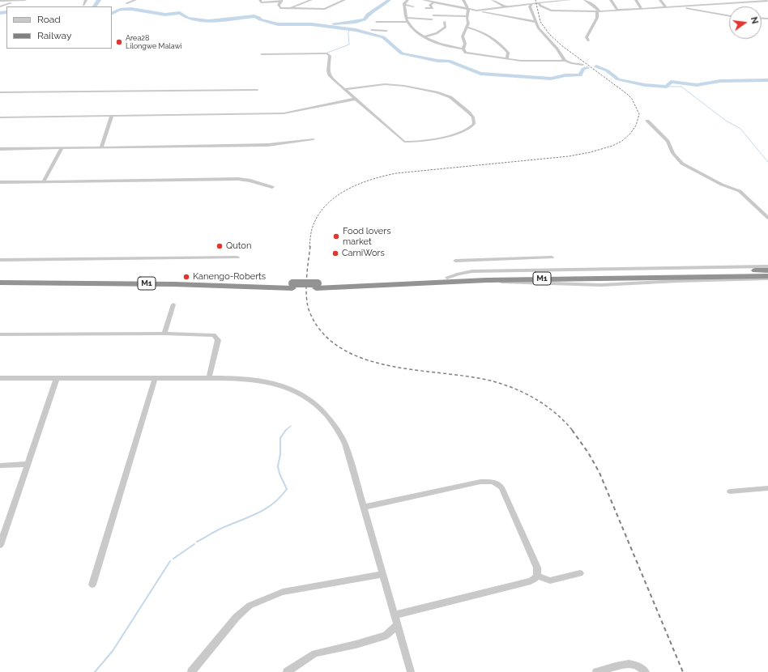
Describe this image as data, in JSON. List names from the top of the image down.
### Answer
{
  "streets": {
    "highway": ["M1"]
  },
  "places": [
    "Area28 Lilongwe Malawi",
    "Food lovers market",
    "Quton",
    "CarniWors",
    "Kanengo-Roberts"
  ],
  "legend": ["Road", "Railway"],
  "north": "right"
}
